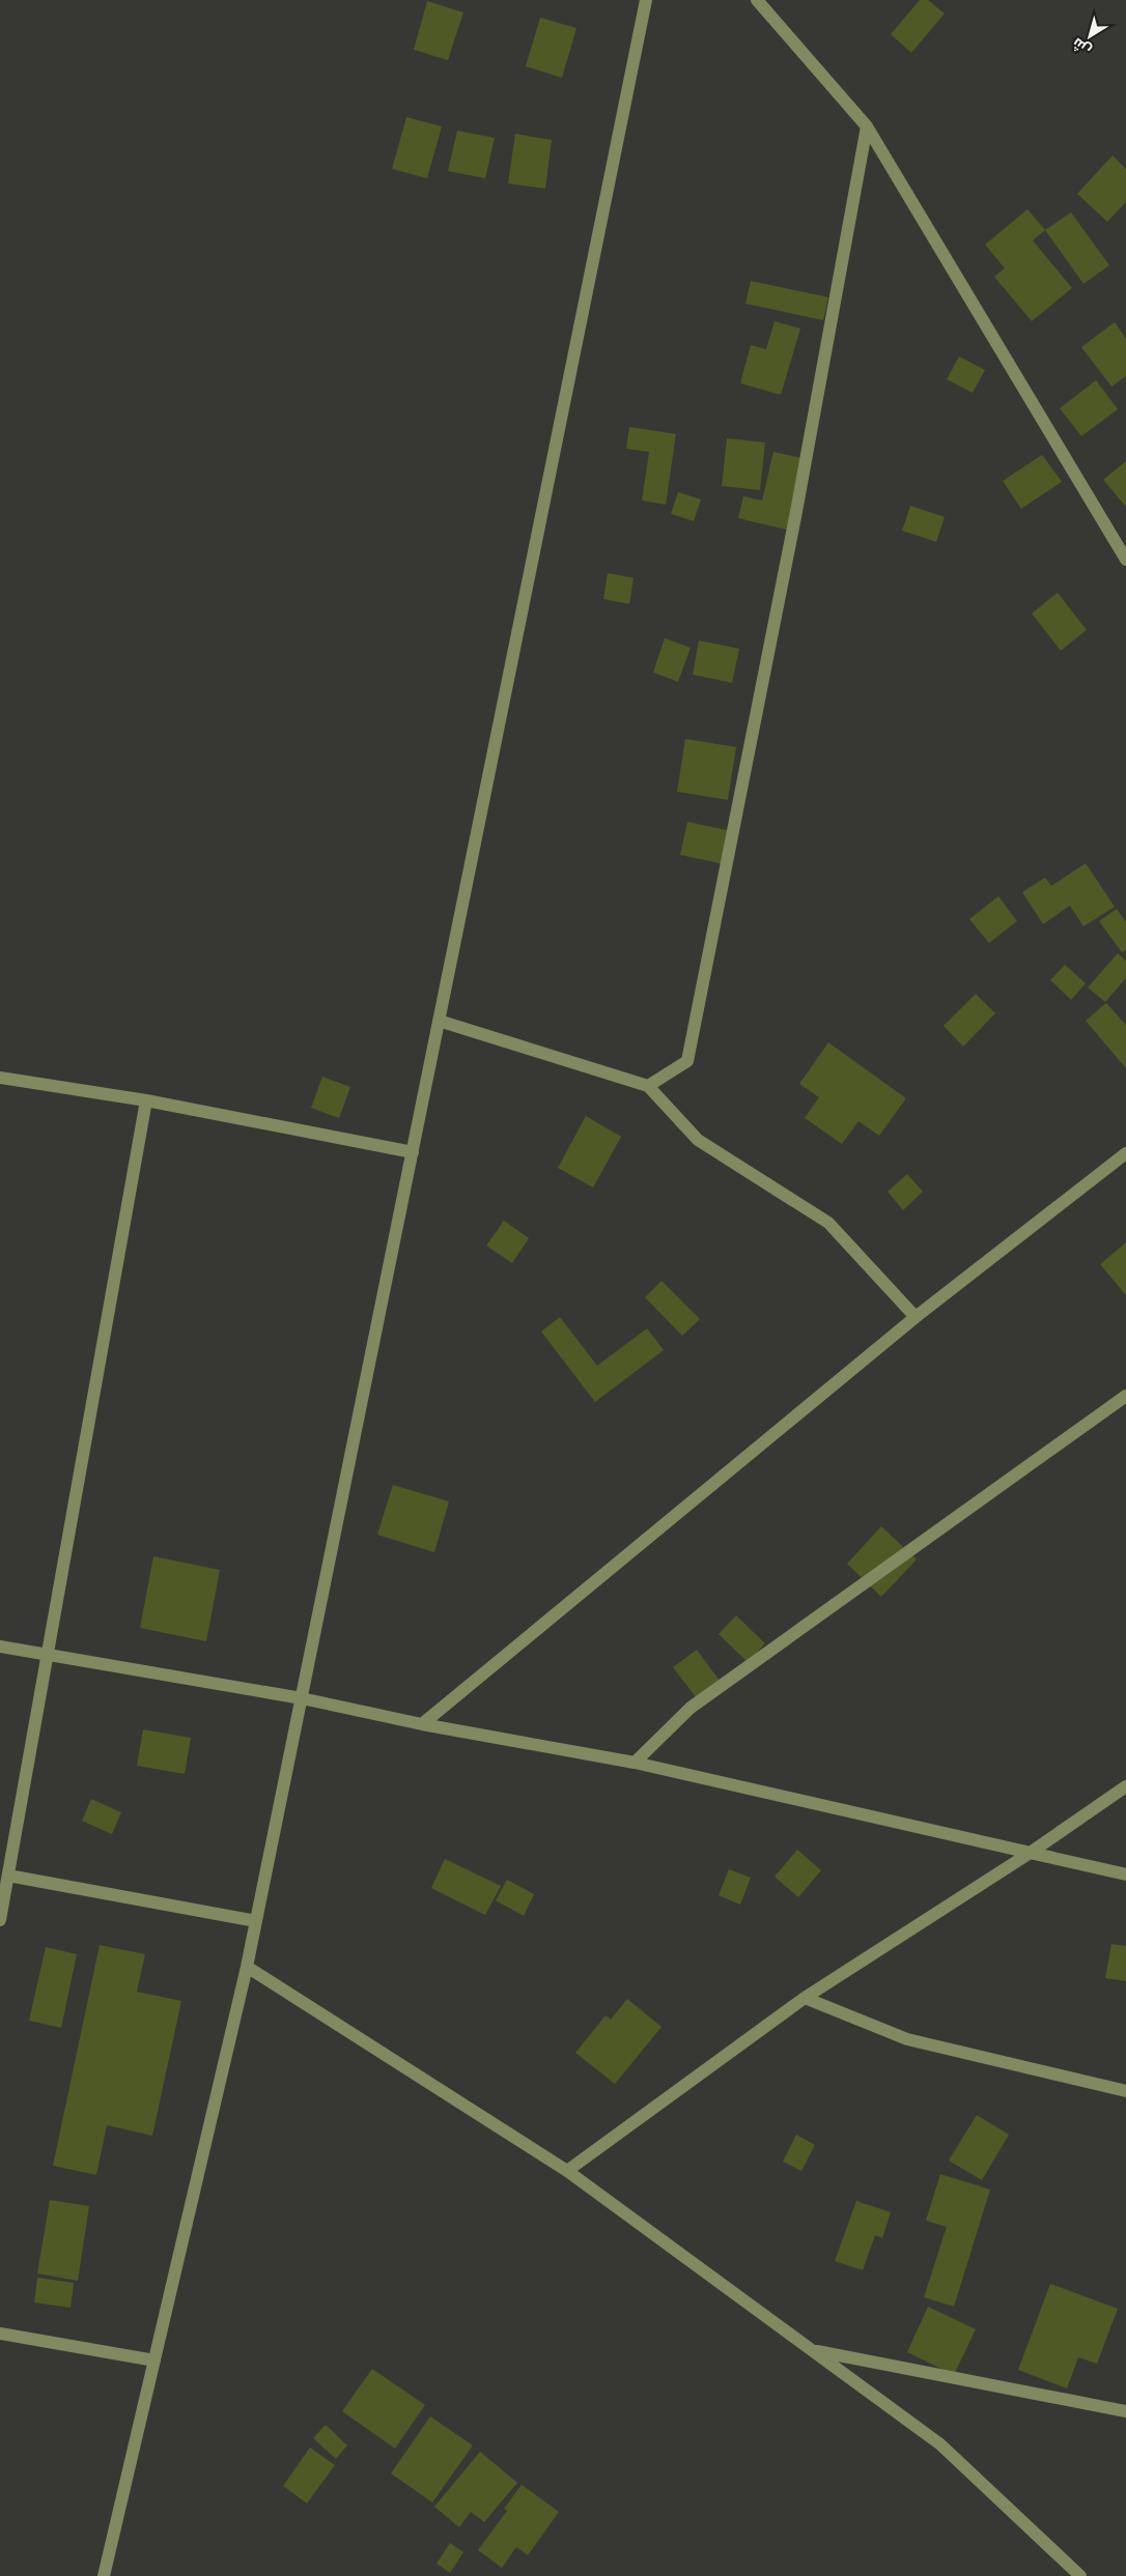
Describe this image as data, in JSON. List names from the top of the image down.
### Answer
{
  "north": "bottom left"
}
